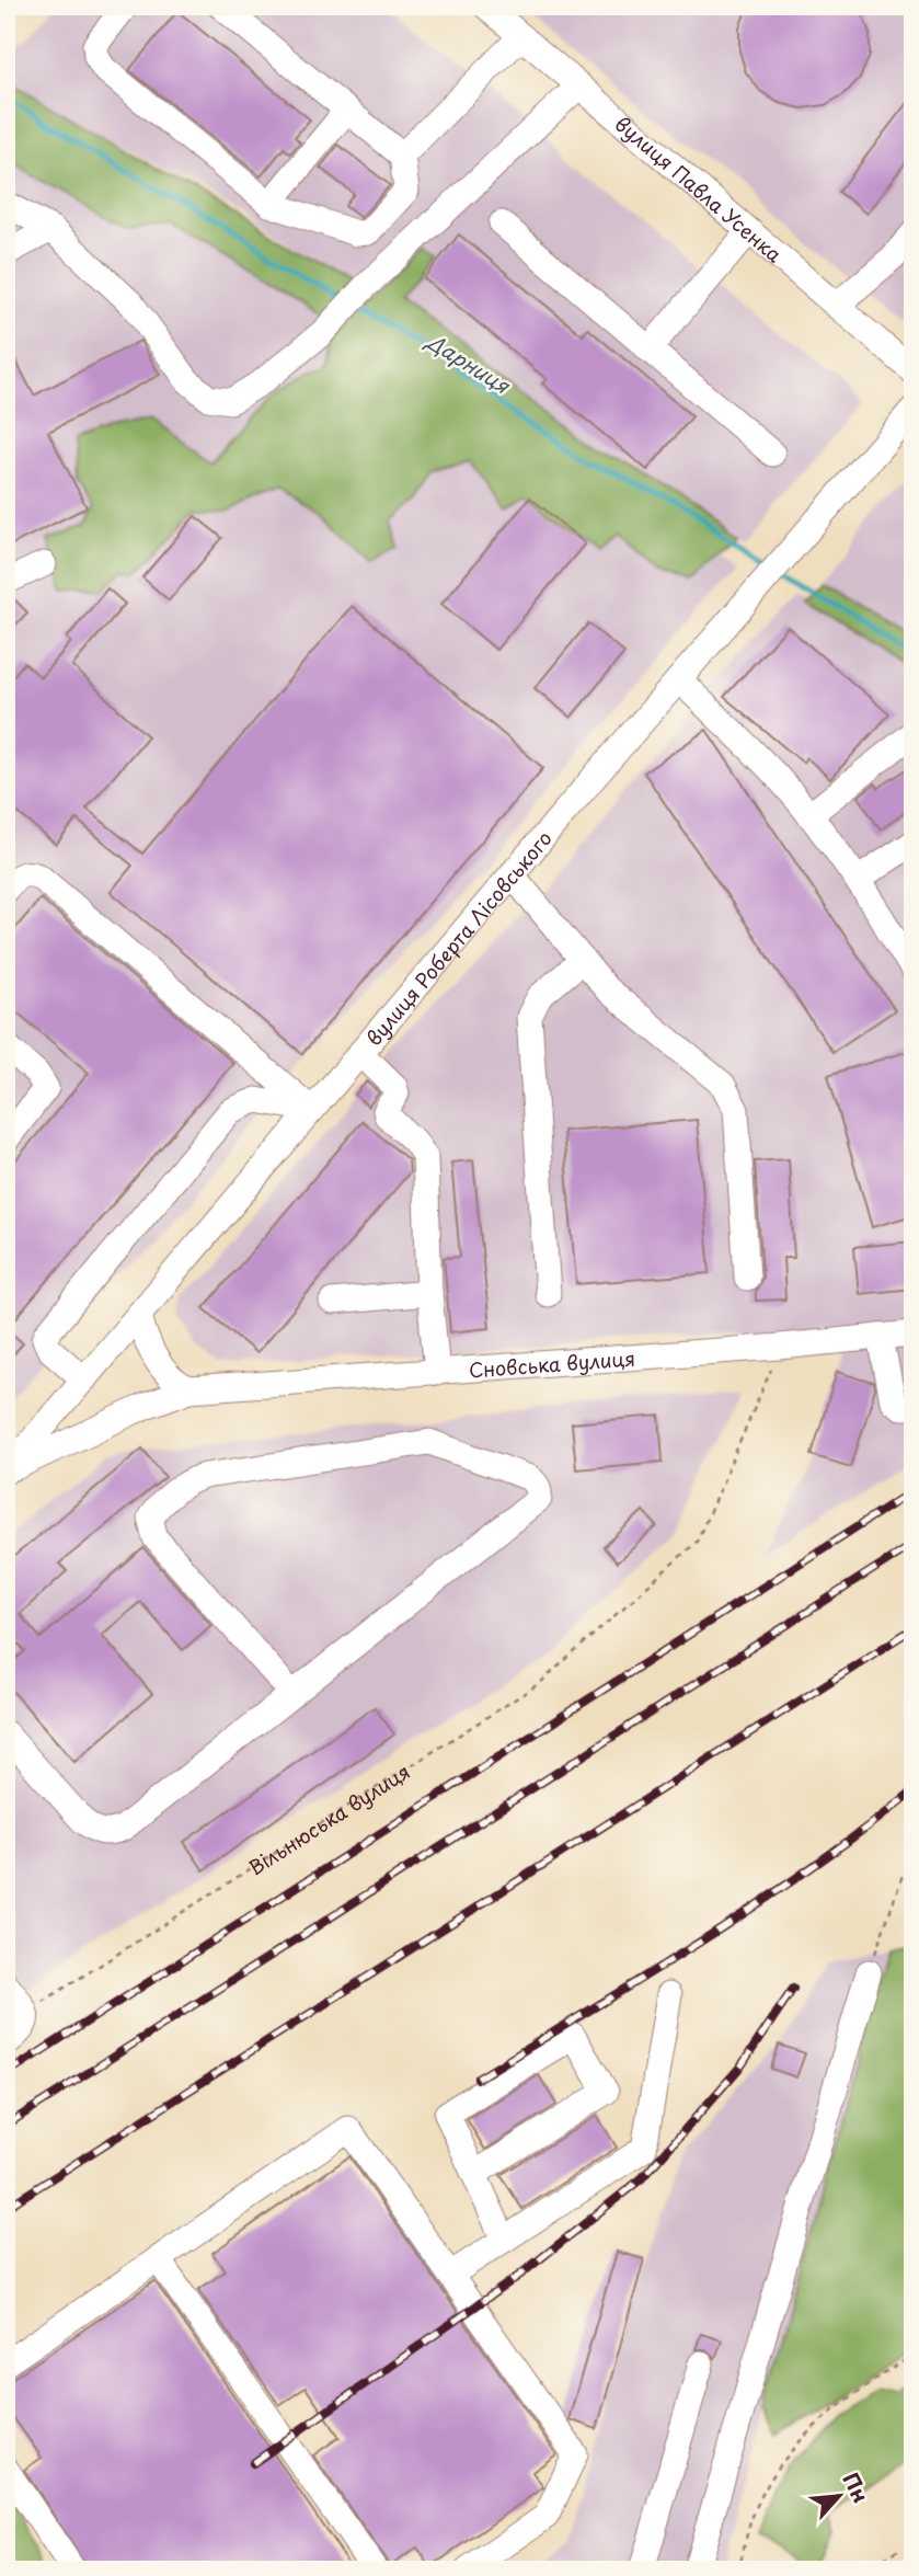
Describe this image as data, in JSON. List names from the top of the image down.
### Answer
{
  "streets": {
    "street": ["вулиця Павла Усенка", "вулиця Роберта Лісовського", "Сновська вулиця"],
    "path": ["Вільнюська вулиця"]
  },
  "crossings": [
    ["вулиця Роберта Лісовського", "Сновська вулиця"],
    ["Сновська вулиця", "Вільнюська вулиця"]
  ],
  "water": ["Дарниця"],
  "north": "top right"
}
